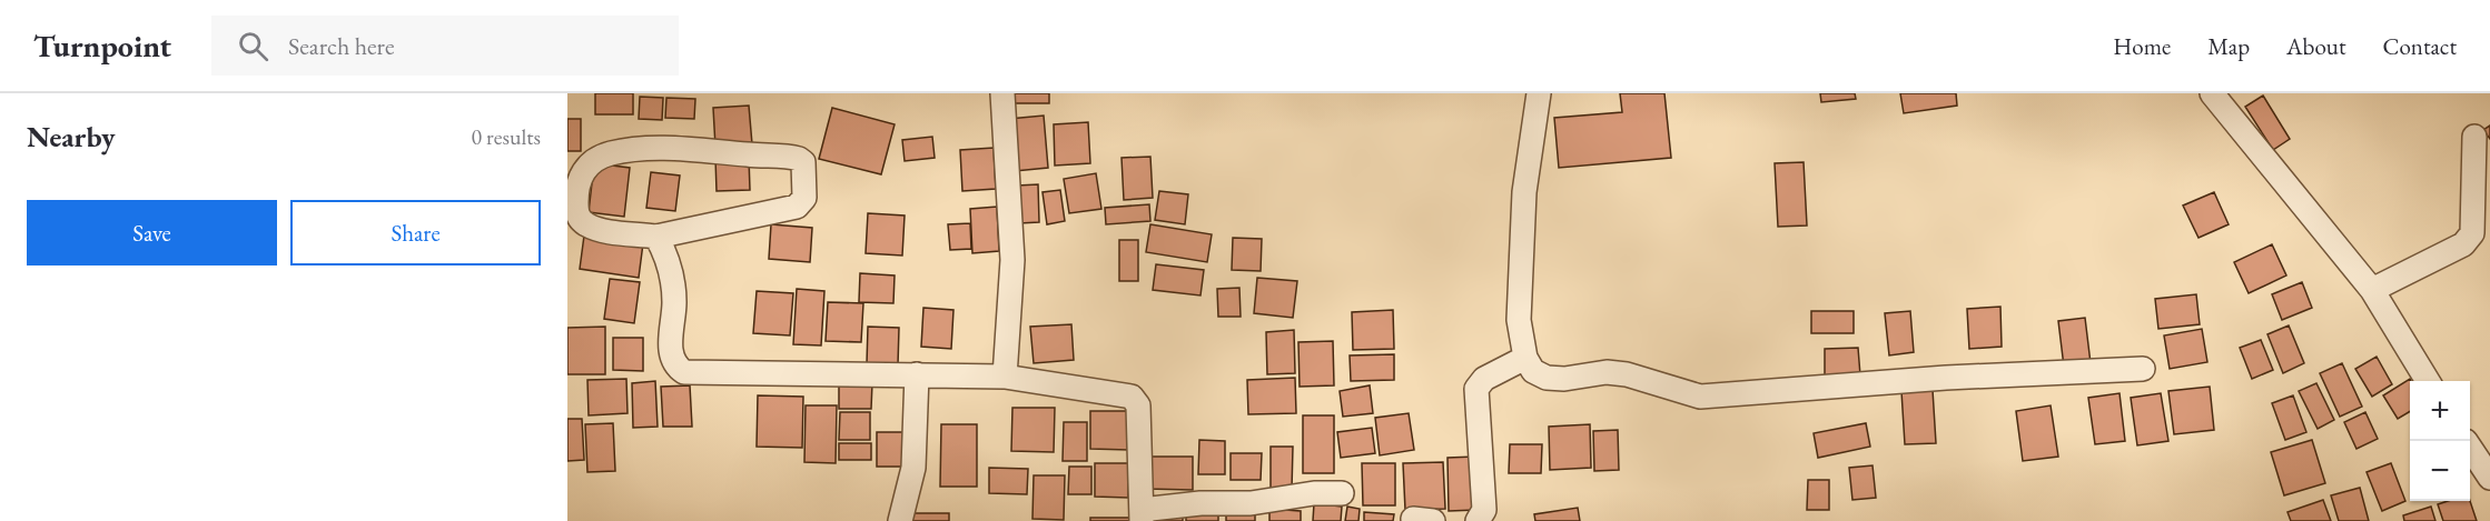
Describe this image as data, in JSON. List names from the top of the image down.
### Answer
{
  "page": {
    "header": "Turnpoint",
    "search": "Search here",
    "nav": [
      "Home",
      "Map",
      "About",
      "Contact"
    ],
    "heading": ["Nearby", "0 results"],
    "buttons": ["Save", "Share"],
    "map_buttons": ["+", "−"]
  }
}
